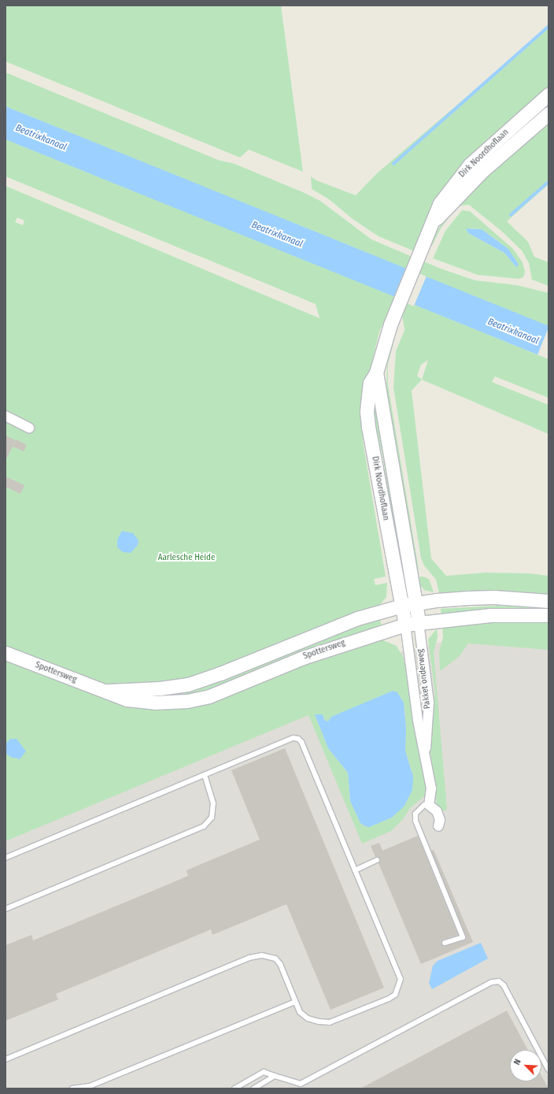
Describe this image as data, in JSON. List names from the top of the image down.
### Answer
{
  "streets": {
    "main road": ["Dirk Noordhoflaan", "Spottersweg"],
    "street": ["Pakket onderweg"]
  },
  "crossings": [
    ["Dirk Noordhoflaan", "Spottersweg"],
    ["Dirk Noordhoflaan", "Pakket onderweg"],
    ["Spottersweg", "Pakket onderweg"]
  ],
  "water": ["Beatrixkanaal"],
  "parks": ["Aarlesche Heide"],
  "north": "top left"
}
